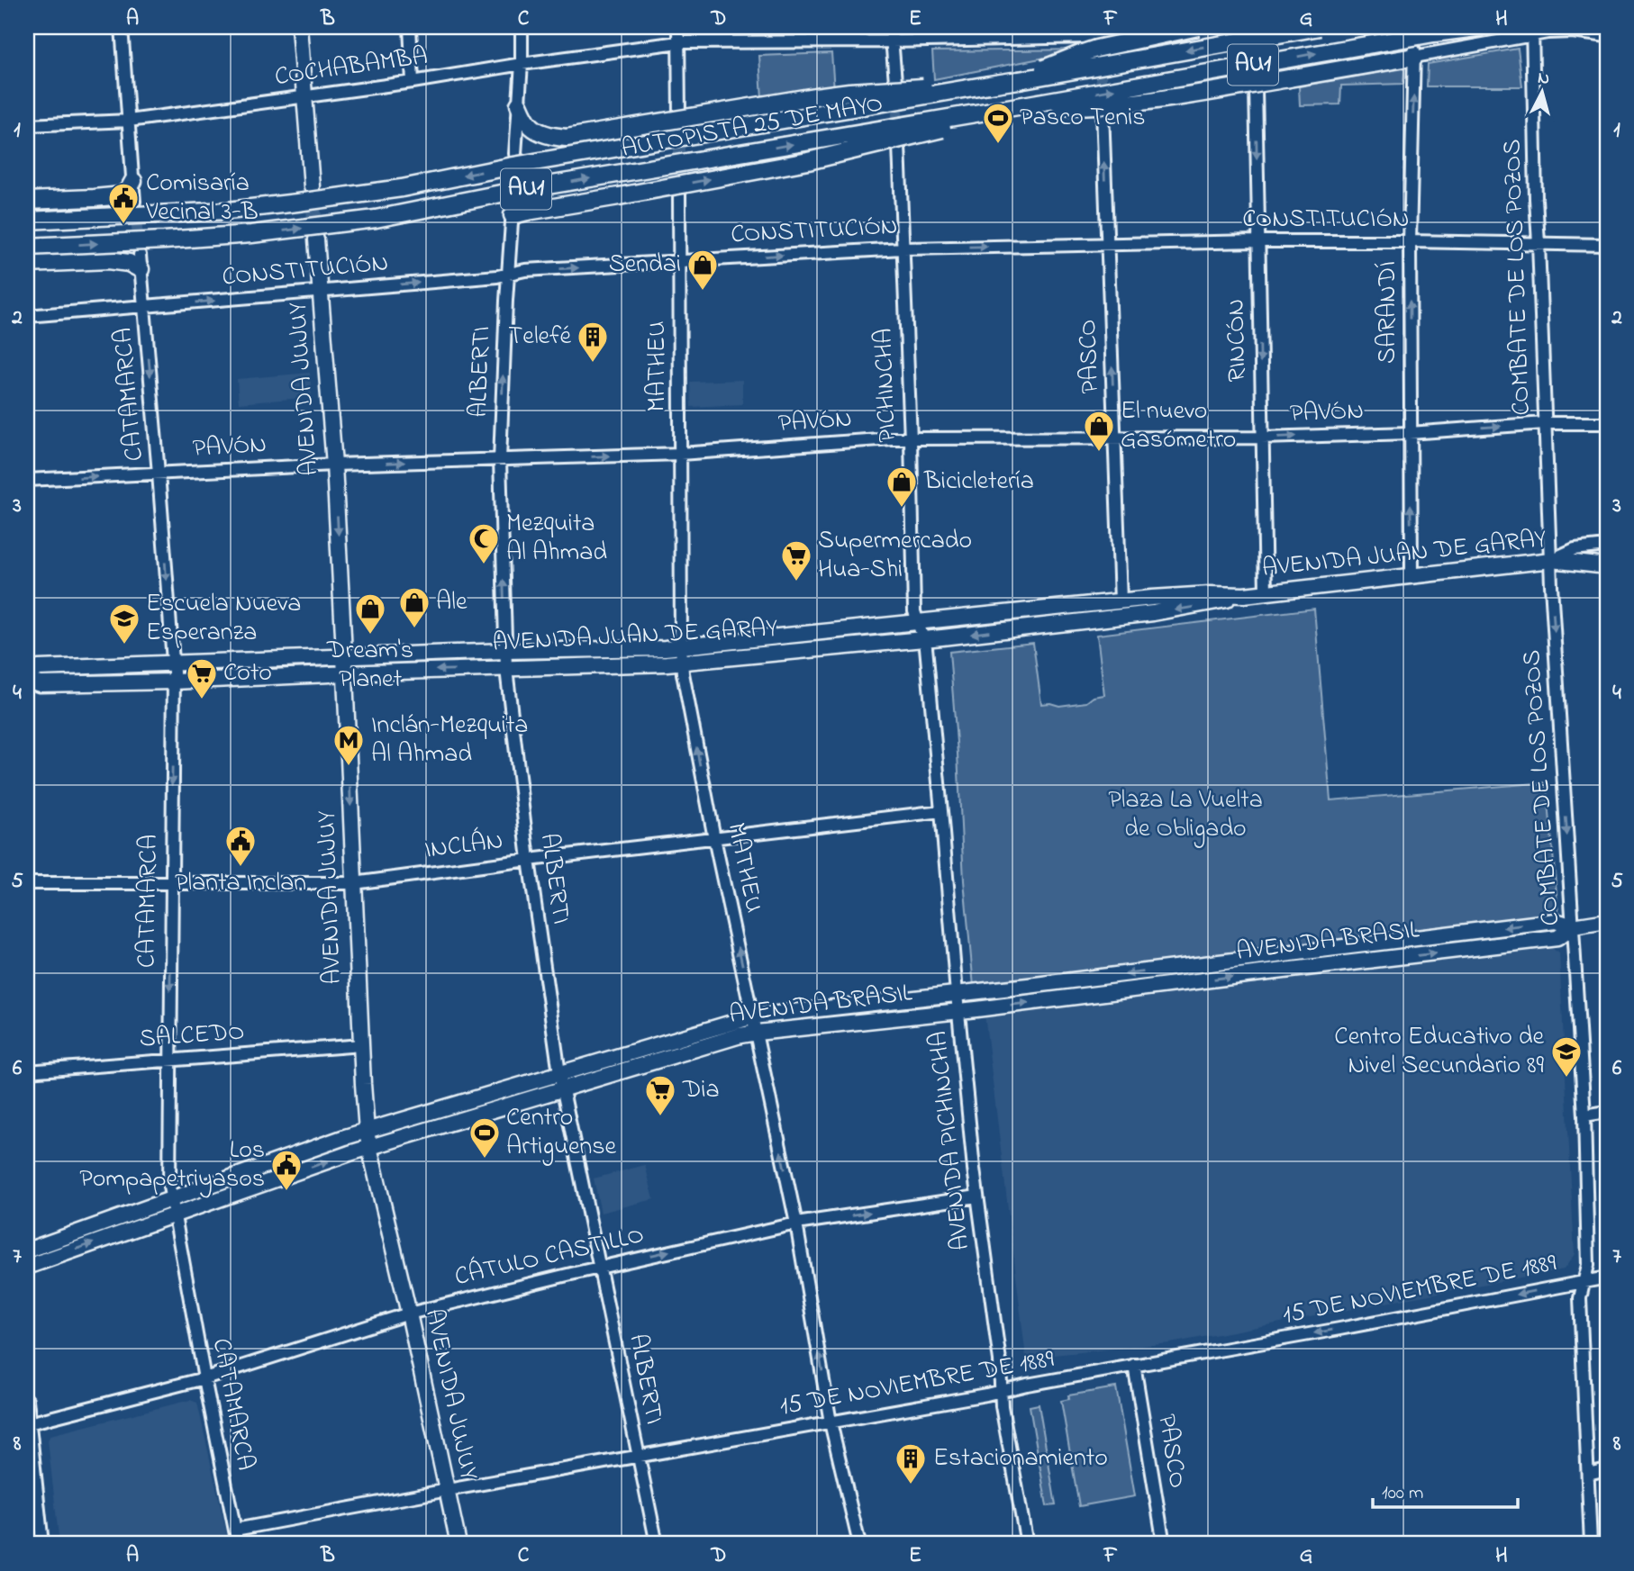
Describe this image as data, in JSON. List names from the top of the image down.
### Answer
{
  "streets": {
    "highway": ["AU1", "AUTOPISTA 25 DE MAYO"],
    "main road": ["AVENIDA JUJUY", "AVENIDA JUAN DE GARAY", "AVENIDA BRASIL"],
    "street": [
      "COCHABAMBA",
      "CONSTITUCIÓN",
      "COMBATE DE LOS POZOS",
      "SARANDÍ",
      "RINCÓN",
      "PASCO",
      "MATHEU",
      "ALBERTI",
      "PICHINCHA",
      "CATAMARCA",
      "PAVÓN",
      "INCLÁN",
      "SALCEDO",
      "AVENIDA PICHINCHA",
      "CÁTULO CASTILLO",
      "15 DE NOVIEMBRE DE 1889"
    ]
  },
  "crossings": [
    ["CONSTITUCIÓN", "COMBATE DE LOS POZOS"],
    ["CONSTITUCIÓN", "SARANDÍ"],
    ["CONSTITUCIÓN", "RINCÓN"],
    ["CONSTITUCIÓN", "PASCO"],
    ["CONSTITUCIÓN", "MATHEU"],
    ["CONSTITUCIÓN", "ALBERTI"],
    ["CONSTITUCIÓN", "PICHINCHA"],
    ["CONSTITUCIÓN", "AVENIDA JUJUY"],
    ["CONSTITUCIÓN", "CATAMARCA"],
    ["COMBATE DE LOS POZOS", "PAVÓN"],
    ["COMBATE DE LOS POZOS", "AVENIDA JUAN DE GARAY"],
    ["COMBATE DE LOS POZOS", "AVENIDA BRASIL"],
    ["COMBATE DE LOS POZOS", "15 DE NOVIEMBRE DE 1889"],
    ["SARANDÍ", "PAVÓN"],
    ["SARANDÍ", "AVENIDA JUAN DE GARAY"],
    ["RINCÓN", "PAVÓN"],
    ["RINCÓN", "AVENIDA JUAN DE GARAY"],
    ["PASCO", "PAVÓN"],
    ["PASCO", "AVENIDA JUAN DE GARAY"],
    ["PASCO", "15 DE NOVIEMBRE DE 1889"],
    ["MATHEU", "PAVÓN"],
    ["MATHEU", "AVENIDA JUAN DE GARAY"],
    ["MATHEU", "INCLÁN"],
    ["MATHEU", "AVENIDA BRASIL"],
    ["MATHEU", "CÁTULO CASTILLO"],
    ["MATHEU", "15 DE NOVIEMBRE DE 1889"],
    ["ALBERTI", "PAVÓN"],
    ["ALBERTI", "AVENIDA JUAN DE GARAY"],
    ["ALBERTI", "INCLÁN"],
    ["ALBERTI", "AVENIDA BRASIL"],
    ["ALBERTI", "CÁTULO CASTILLO"],
    ["ALBERTI", "15 DE NOVIEMBRE DE 1889"],
    ["PICHINCHA", "PAVÓN"],
    ["PICHINCHA", "AVENIDA JUAN DE GARAY"],
    ["PICHINCHA", "AVENIDA PICHINCHA"],
    ["AVENIDA JUJUY", "PAVÓN"],
    ["AVENIDA JUJUY", "AVENIDA JUAN DE GARAY"],
    ["AVENIDA JUJUY", "INCLÁN"],
    ["AVENIDA JUJUY", "AVENIDA BRASIL"],
    ["AVENIDA JUJUY", "SALCEDO"],
    ["AVENIDA JUJUY", "CÁTULO CASTILLO"],
    ["AVENIDA JUJUY", "15 DE NOVIEMBRE DE 1889"],
    ["CATAMARCA", "PAVÓN"],
    ["CATAMARCA", "AVENIDA JUAN DE GARAY"],
    ["CATAMARCA", "INCLÁN"],
    ["CATAMARCA", "AVENIDA BRASIL"],
    ["CATAMARCA", "SALCEDO"],
    ["CATAMARCA", "CÁTULO CASTILLO"],
    ["CATAMARCA", "15 DE NOVIEMBRE DE 1889"],
    ["AVENIDA JUAN DE GARAY", "AVENIDA PICHINCHA"],
    ["INCLÁN", "AVENIDA PICHINCHA"],
    ["AVENIDA BRASIL", "AVENIDA PICHINCHA"],
    ["AVENIDA PICHINCHA", "CÁTULO CASTILLO"],
    ["AVENIDA PICHINCHA", "15 DE NOVIEMBRE DE 1889"]
  ],
  "one_way": [
    "CONSTITUCIÓN",
    "SARANDÍ",
    "RINCÓN",
    "PASCO",
    "MATHEU",
    "CATAMARCA",
    "PAVÓN",
    "CÁTULO CASTILLO"
  ],
  "parks": ["Plaza La Vuelta de Obligado"],
  "places": {
    "sports": ["Pasco Tenis", "Centro Artiguense"],
    "public building": ["Comisaría Vecinal 3-B", "Planta Inclan", "Los Pompapetriyasos"],
    "shop": [
      "Sendai",
      "El nuevo Gasómetro",
      "Bicicletería",
      "Ale",
      "Dream's Planet"
    ],
    "building": ["Telefé", "Estacionamiento"],
    "mosque": ["Mezquita Al Ahmad"],
    "supermarket": ["Supermercado Hua-Shi", "Coto", "Dia"],
    "school or university": ["Escuela Nueva Esperanza", "Centro Educativo de Nivel Secundario 89"],
    "metro station": ["Inclán-Mezquita Al Ahmad"]
  },
  "scale_bar": "100 m",
  "north": "top",
  "grid": {
    "columns": [
      "A",
      "B",
      "C",
      "D",
      "E",
      "F",
      "G",
      "H"
    ],
    "rows": [
      "1",
      "2",
      "3",
      "4",
      "5",
      "6",
      "7",
      "8"
    ]
  }
}
